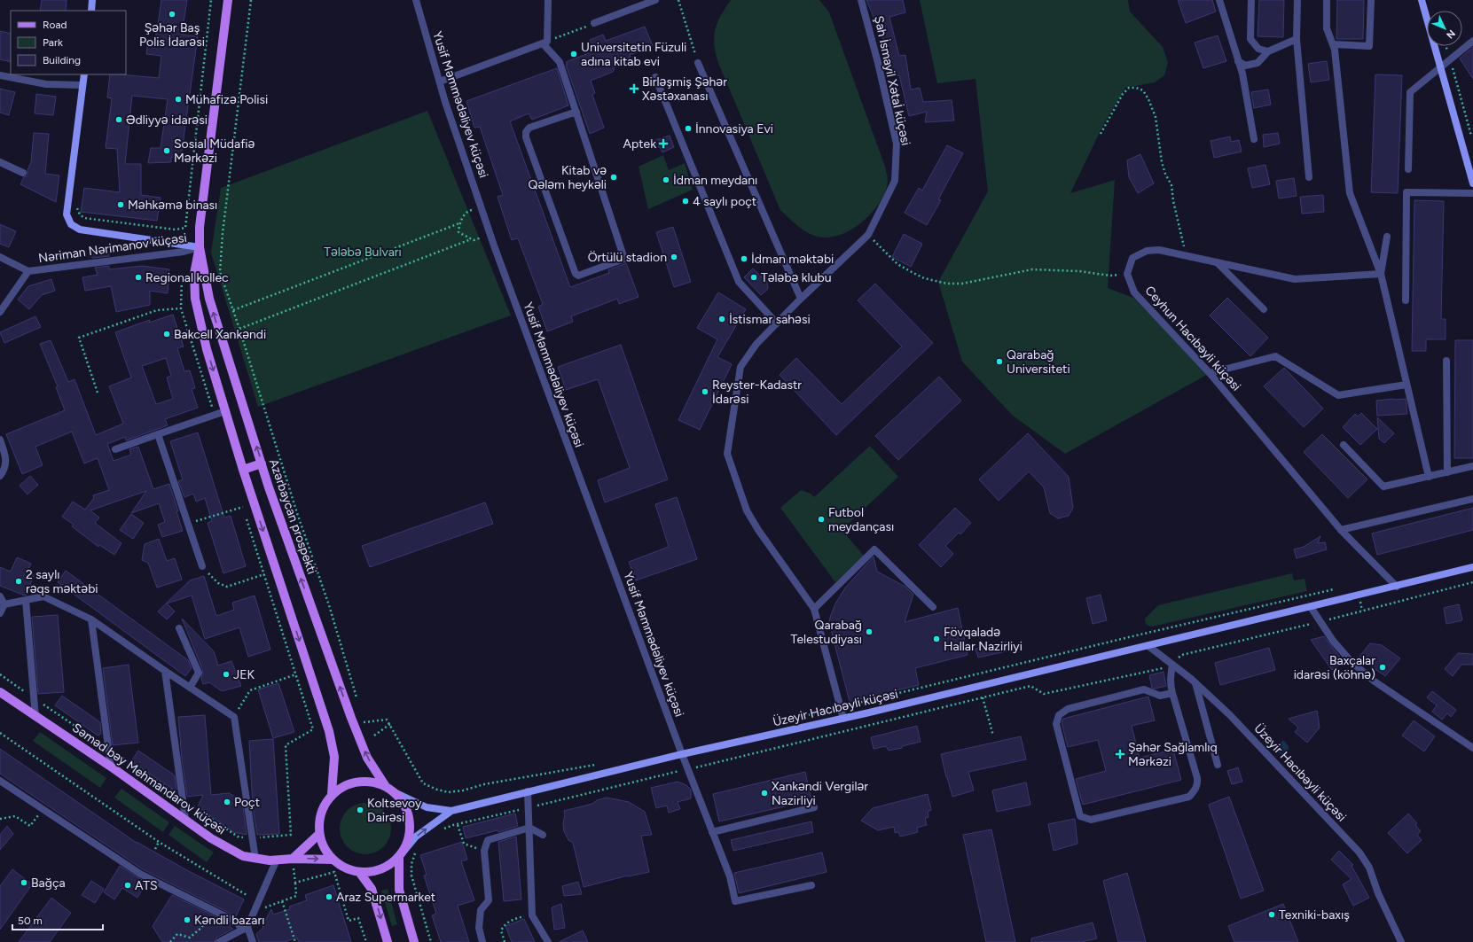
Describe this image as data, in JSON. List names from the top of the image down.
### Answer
{
  "streets": {
    "main road": ["Azərbaycan prospekti", "Üzeyir Hacıbəyli küçəsi", "Səməd bəy Mehmandarov küçəsi"],
    "street": [
      "Şah İsmayil Xətaİ küçəsi",
      "Yusif Məmmədəliyev küçəsi",
      "Nəriman Nərimanov küçəsi",
      "Ceyhun Hacıbəyli küçəsi"
    ]
  },
  "crossings": [
    ["Şah İsmayil Xətaİ küçəsi", "Üzeyir Hacıbəyli küçəsi"],
    ["Yusif Məmmədəliyev küçəsi", "Üzeyir Hacıbəyli küçəsi"],
    ["Nəriman Nərimanov küçəsi", "Azərbaycan prospekti"],
    ["Ceyhun Hacıbəyli küçəsi", "Üzeyir Hacıbəyli küçəsi"],
    ["Azərbaycan prospekti", "Səməd bəy Mehmandarov küçəsi"]
  ],
  "parks": ["Tələbə Bulvarı"],
  "places": {
    "other": [
      "Şəhər Baş Polis İdarəsi",
      "Universitetin Füzuli adına kitab evi",
      "Mühafizə Polisi",
      "Ədliyyə idarəsi",
      "İnnovasiya Evi",
      "Sosial Müdafiə Mərkəzi",
      "Kitab və Qələm heykəli",
      "İdman meydanı",
      "4 saylı poçt",
      "Məhkəmə binası",
      "Örtülü stadion",
      "İdman məktəbi",
      "Regional kollec",
      "Tələbə klubu",
      "İstismar sahəsi",
      "Bakcell Xankəndi",
      "Qarabağ Universiteti",
      "Reyster-Kadastr İdarəsi",
      "Futbol meydançası",
      "2 saylı rəqs məktəbi",
      "Qarabağ Telestudiyası",
      "Fövqaladə Hallar Nazirliyi",
      "Baxçalar idarəsi (köhnə)",
      "JEK",
      "Xankəndi Vergilər Nazirliyi",
      "Poçt",
      "Koltsevoy Dairəsi",
      "Bağça",
      "ATS",
      "Araz Supermarket",
      "Texniki-baxış",
      "Kəndli bazarı"
    ],
    "health": ["Birləşmiş Şəhər Xəstəxanası", "Aptek", "Şəhər Sağlamlıq Mərkəzi"]
  },
  "legend": ["Road", "Park", "Building"],
  "scale_bar": "50 m",
  "north": "bottom right"
}
